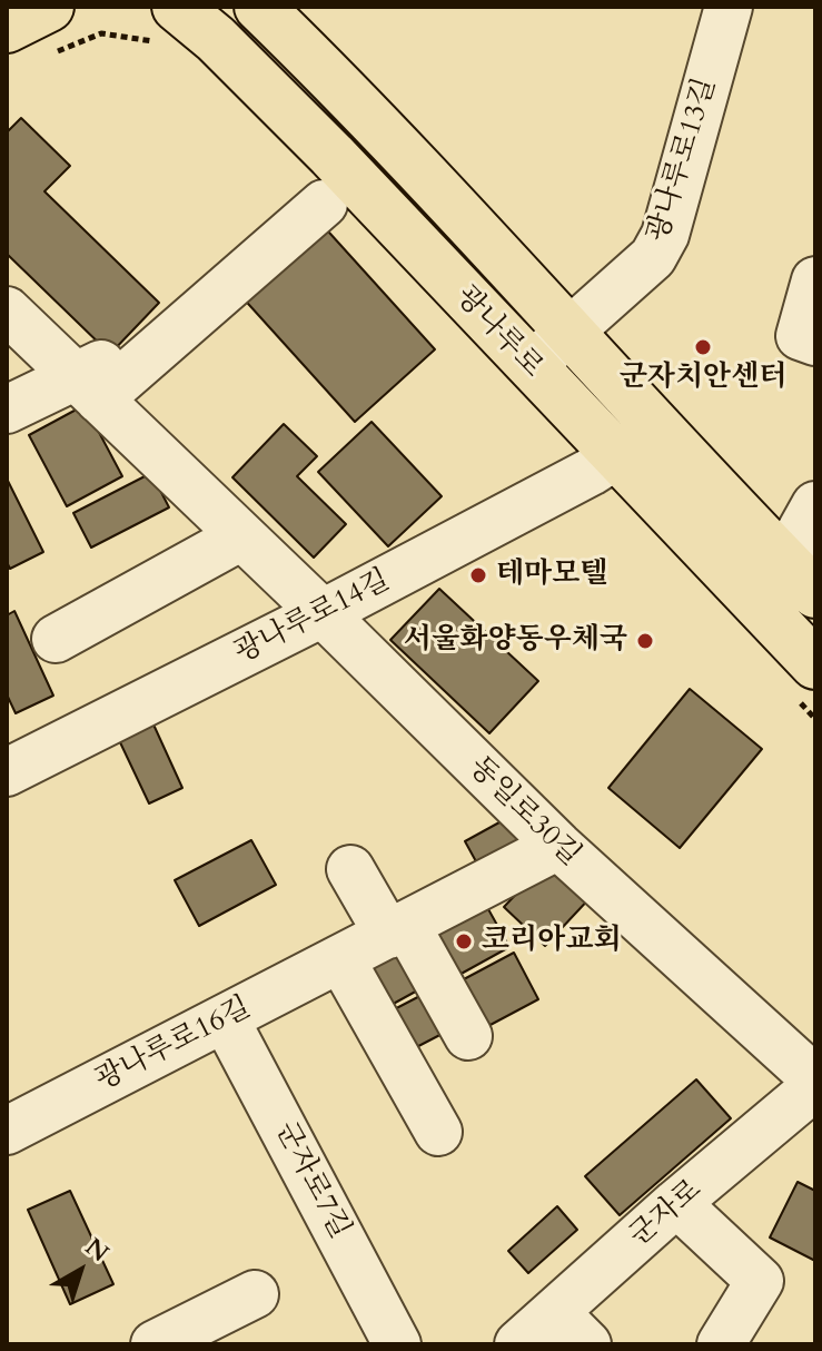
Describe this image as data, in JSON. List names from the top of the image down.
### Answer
{
  "streets": {
    "main road": ["광나루로"],
    "street": [
      "광나루로13길",
      "광나루로14길",
      "동일로30길",
      "광나루로16길",
      "군자로7길",
      "군자로"
    ]
  },
  "crossings": [
    ["광나루로13길", "광나루로"],
    ["광나루로", "광나루로14길"],
    ["광나루로14길", "동일로30길"],
    ["동일로30길", "광나루로16길"],
    ["동일로30길", "군자로"],
    ["광나루로16길", "군자로7길"]
  ],
  "places": [
    "군자치안센터",
    "테마모텔",
    "서울화양동우체국",
    "코리아교회"
  ],
  "north": "top right"
}
